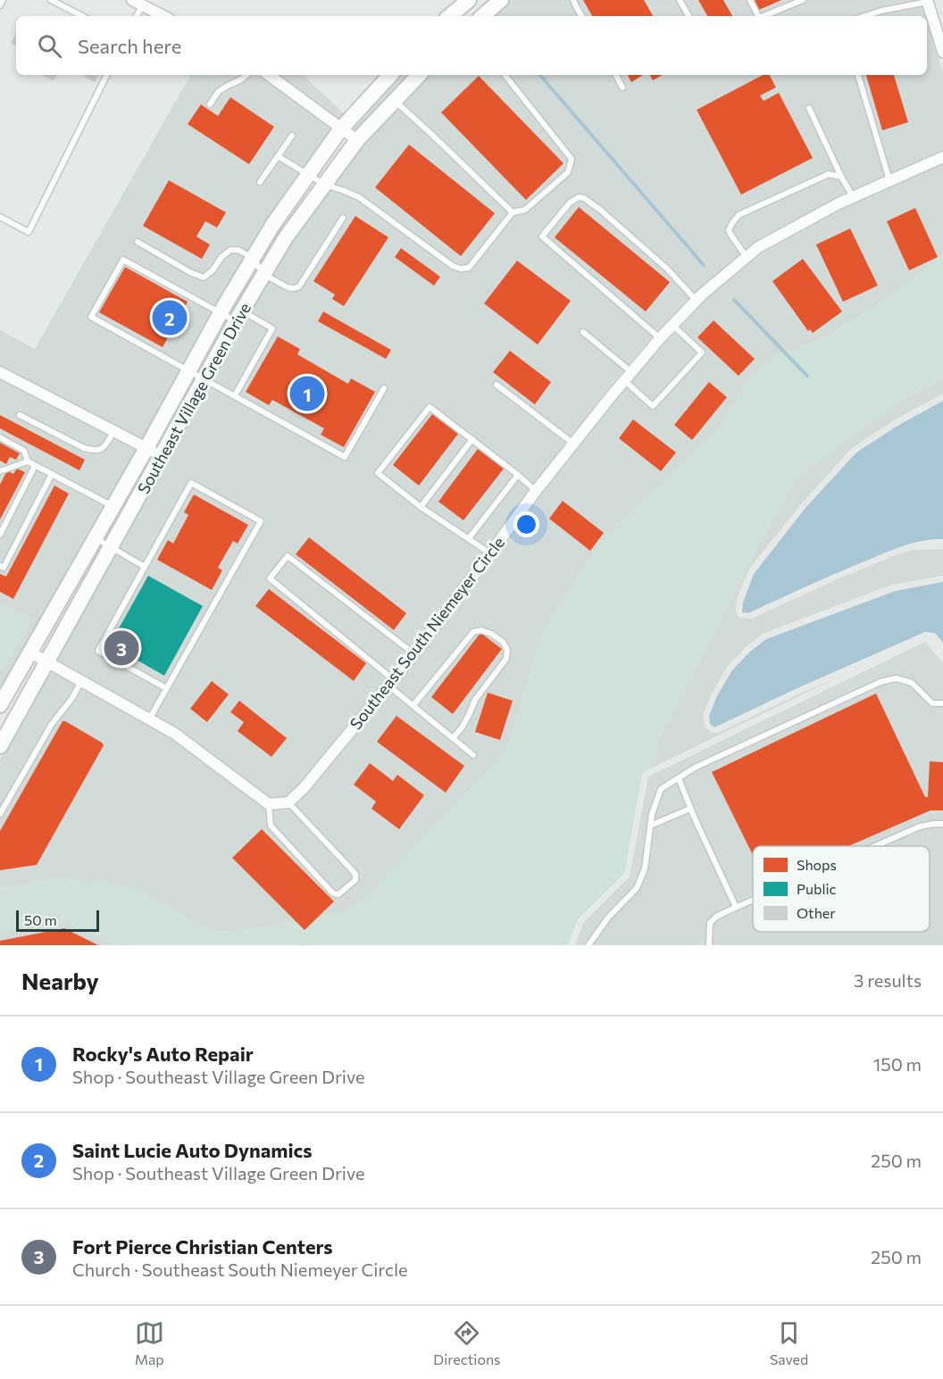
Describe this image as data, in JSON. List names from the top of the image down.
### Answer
{
  "streets": {
    "street": ["Southeast Village Green Drive", "Southeast South Niemeyer Circle"]
  },
  "legend": ["Shops", "Public", "Other"],
  "scale_bar": "50 m",
  "page": {
    "search": "Search here",
    "pins": ["2", "1", "3"],
    "scale": "50 m",
    "heading": ["Nearby", "3 results"],
    "list": [
      {
        "mark": "1",
        "name": "Rocky's Auto Repair",
        "note": "Shop · Southeast Village Green Drive",
        "value": "150 m"
      },
      {
        "mark": "2",
        "name": "Saint Lucie Auto Dynamics",
        "note": "Shop · Southeast Village Green Drive",
        "value": "250 m"
      },
      {
        "mark": "3",
        "name": "Fort Pierce Christian Centers",
        "note": "Church · Southeast South Niemeyer Circle",
        "value": "250 m"
      }
    ],
    "nav": ["Map", "Directions", "Saved"]
  }
}
